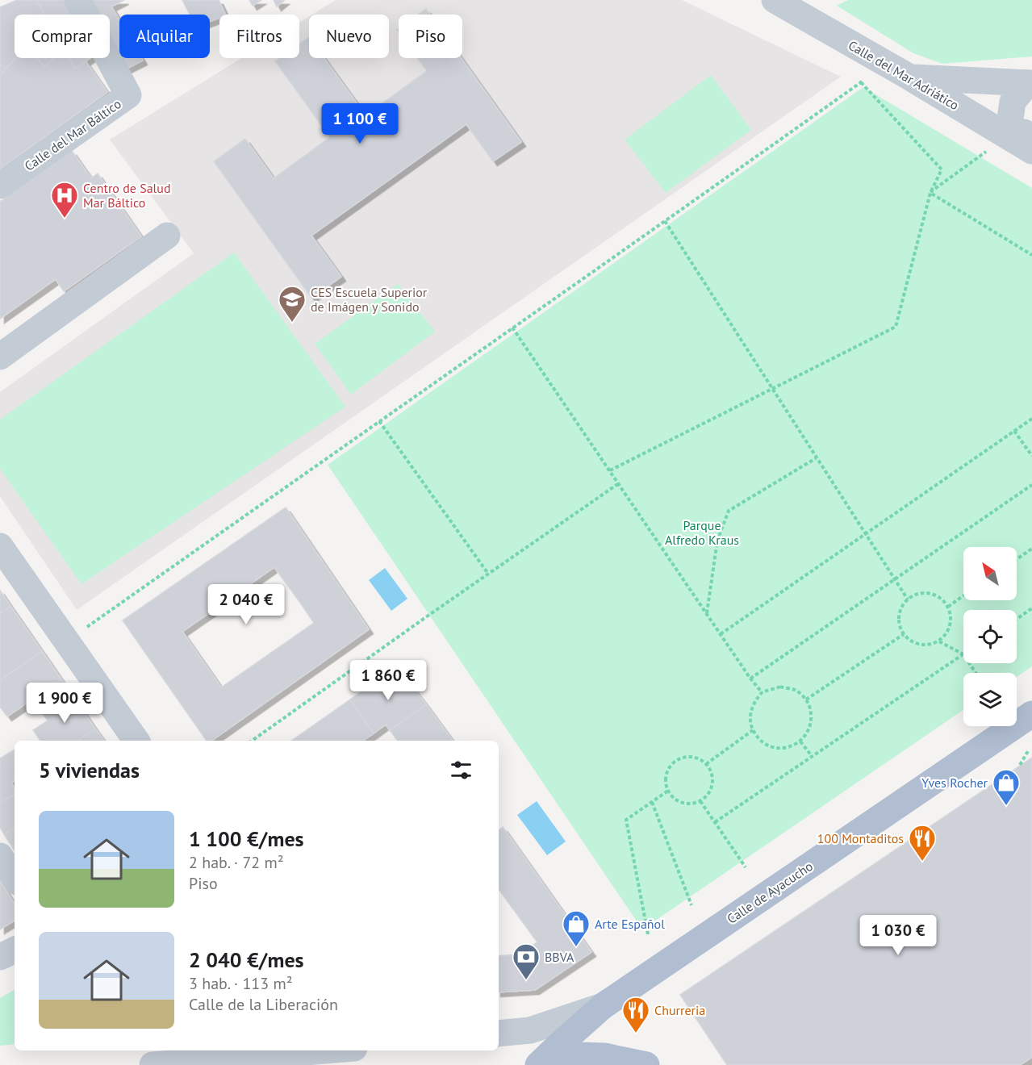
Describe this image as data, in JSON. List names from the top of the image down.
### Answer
{
  "streets": {
    "main road": ["Calle de Ayacucho"],
    "street": ["Calle del Mar Adriático", "Calle del Mar Báltico"]
  },
  "parks": ["Parque Alfredo Kraus"],
  "places": {
    "hospital": ["Centro de Salud Mar Báltico"],
    "school or university": ["CES Escuela Superior de Imágen y Sonido"],
    "shop": ["Yves Rocher", "Arte Español"],
    "restaurant": ["100 Montaditos", "Churreria"],
    "bank": ["BBVA"]
  },
  "north": "top left",
  "page": {
    "chip": [
      "Comprar",
      "Alquilar",
      "Filtros",
      "Nuevo",
      "Piso"
    ],
    "price": [
      "1 100 €",
      "2 040 €",
      "1 860 €",
      "1 900 €",
      "1 030 €"
    ],
    "heading": "5 viviendas",
    "list": [
      {
        "name": "1 100 €/mes",
        "note": "2 hab. · 72 m² · Piso"
      },
      {
        "name": "2 040 €/mes",
        "note": "3 hab. · 113 m² · Calle de la Liberación"
      }
    ]
  }
}
